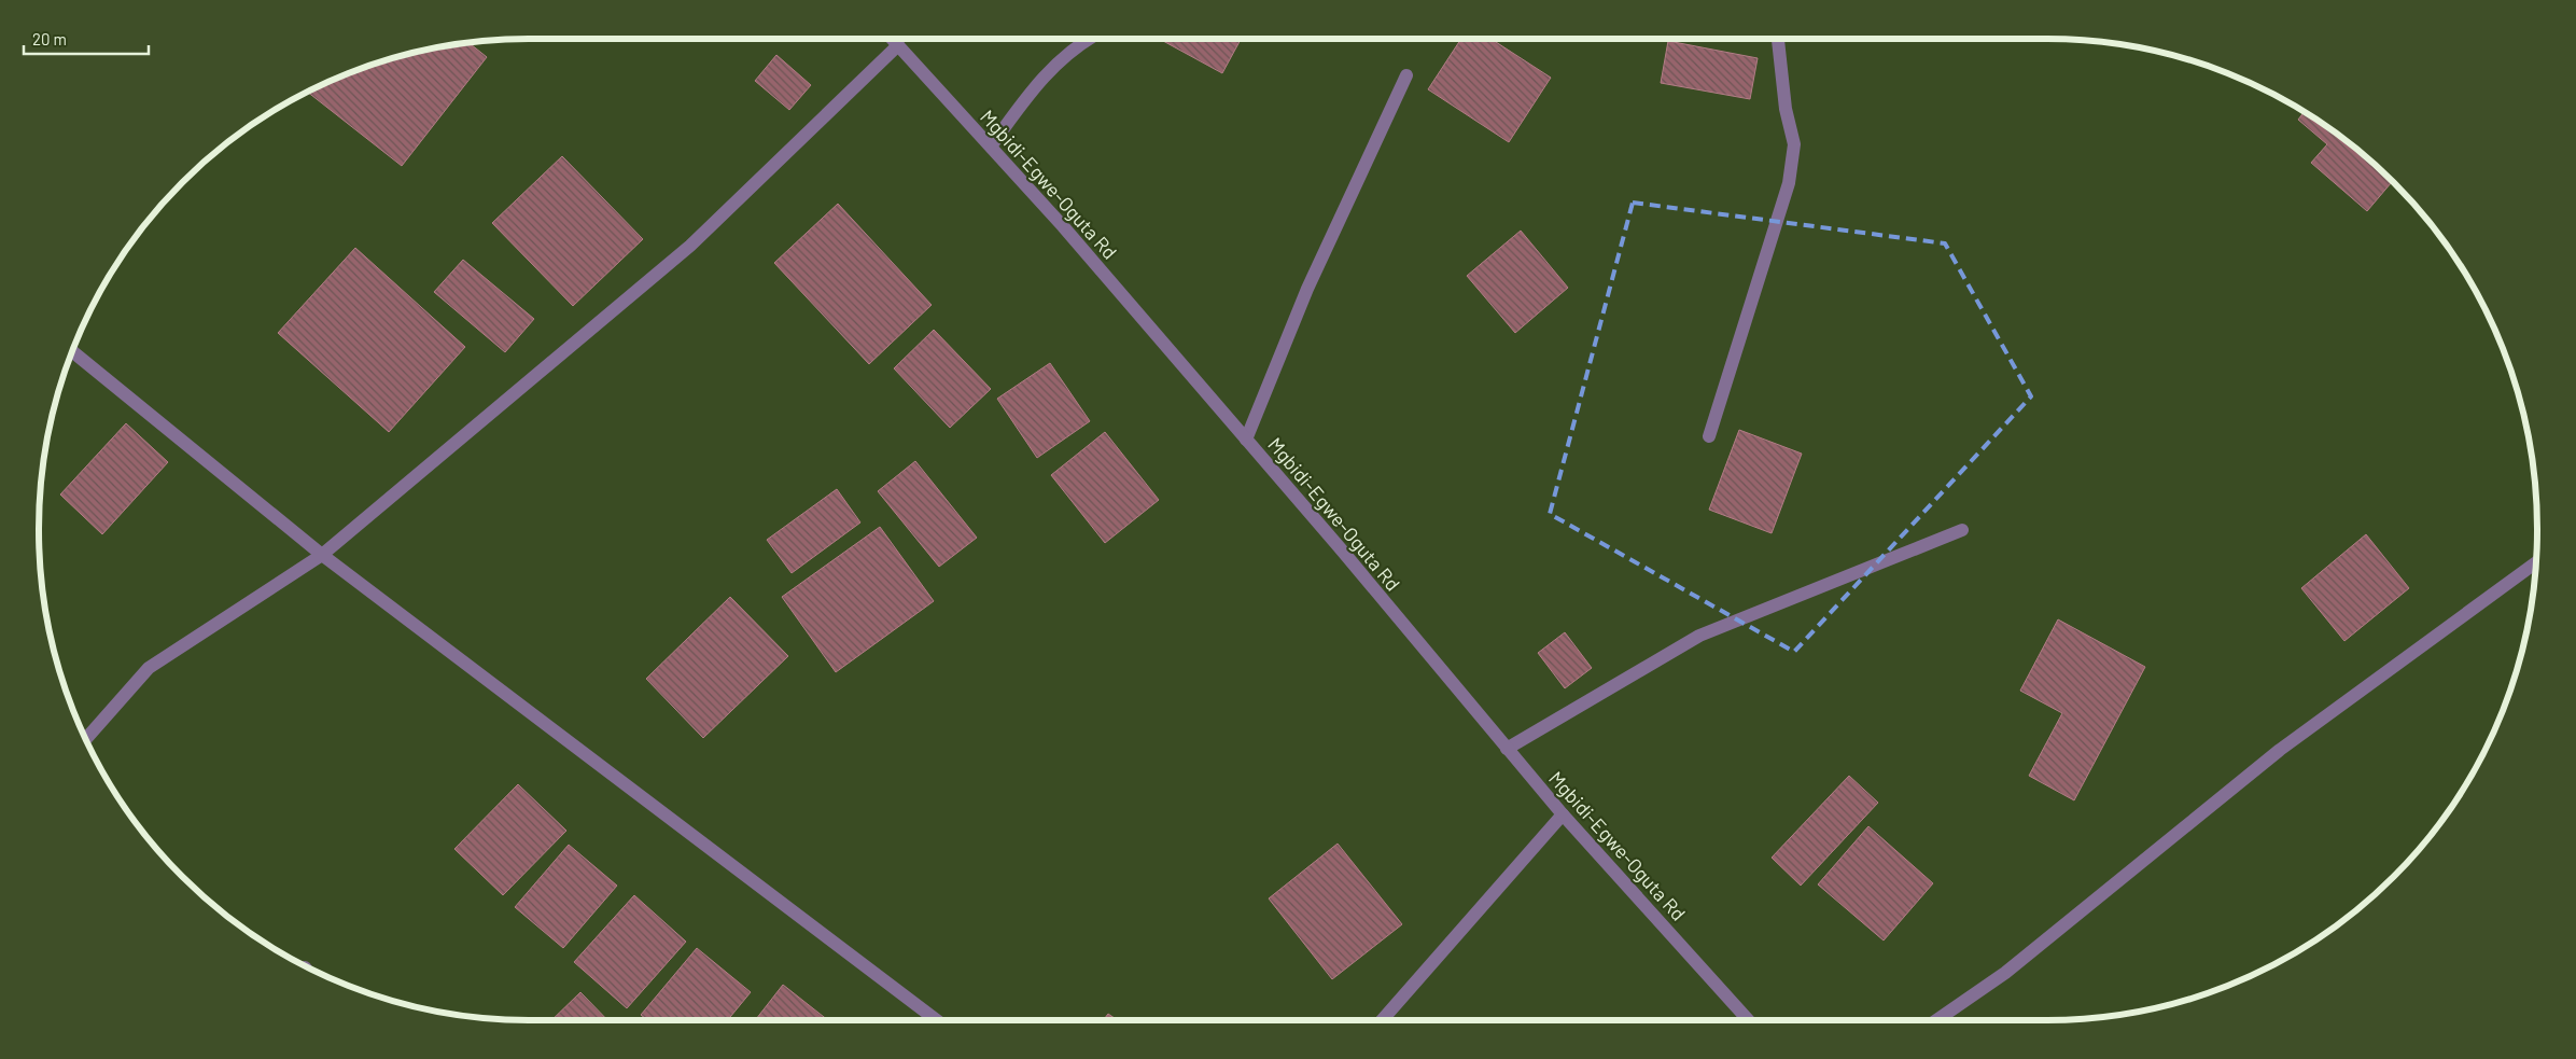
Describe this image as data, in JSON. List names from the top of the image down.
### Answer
{
  "streets": {
    "street": ["Mgbidi-Egwe-Oguta Rd"]
  },
  "scale_bar": "20 m"
}
